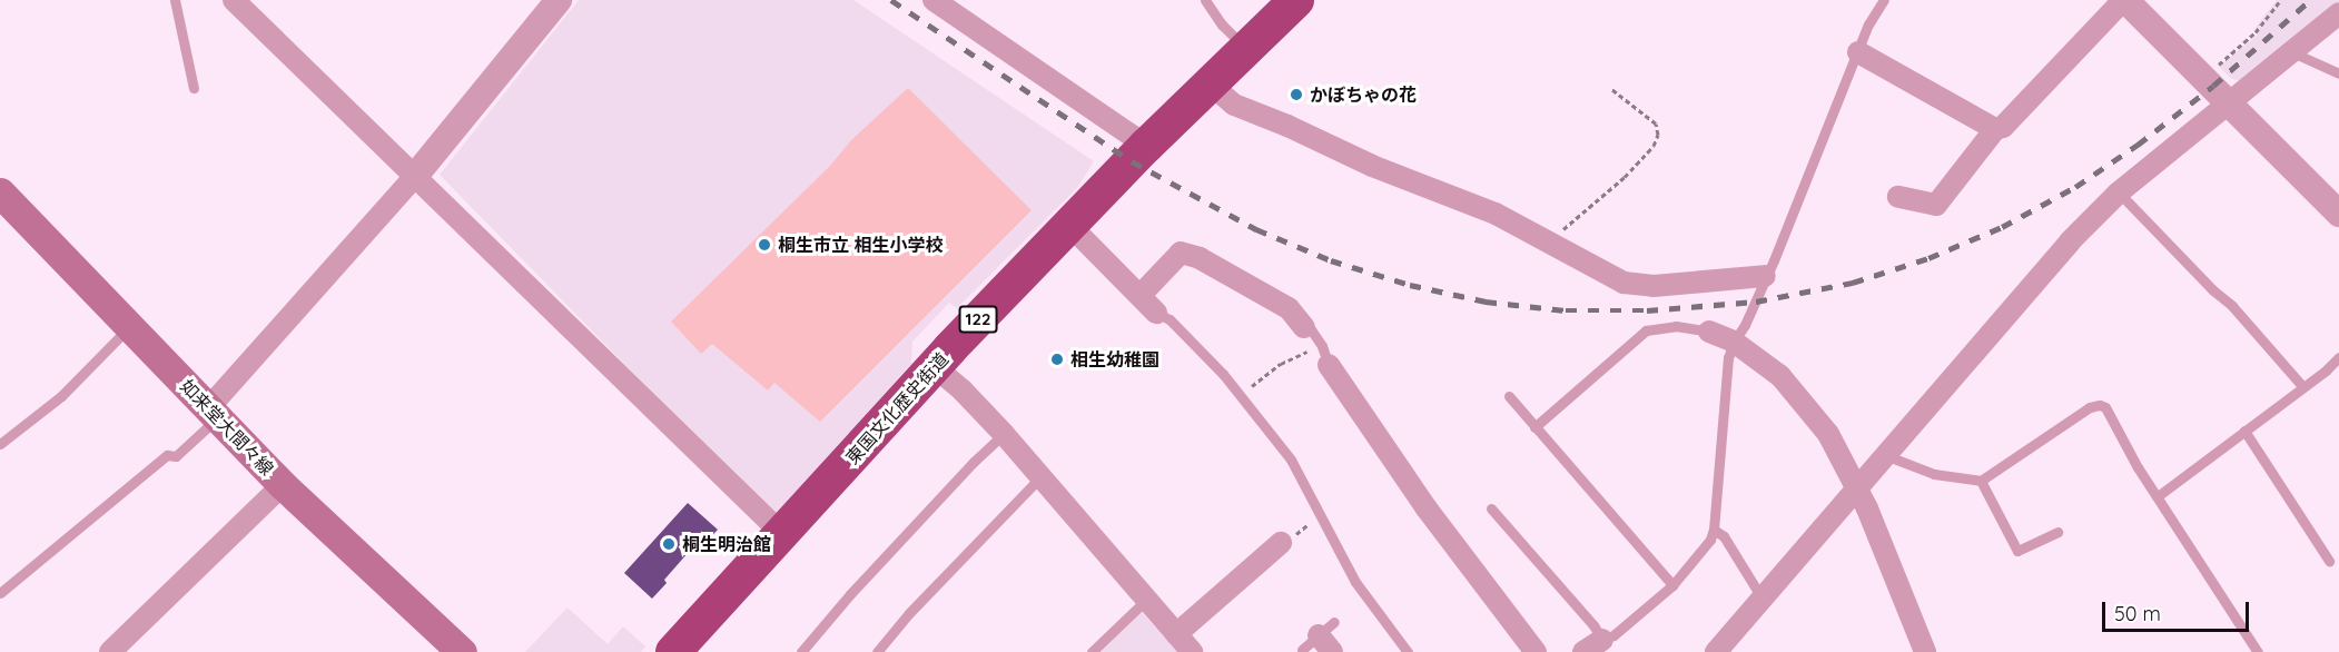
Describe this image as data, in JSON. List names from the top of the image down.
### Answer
{
  "streets": {
    "highway": ["122", "東国文化歴史街道"],
    "main road": ["如来堂大間々線"]
  },
  "places": [
    "かぼちゃの花",
    "桐生市立 相生小学校",
    "相生幼稚園",
    "桐生明治館"
  ],
  "scale_bar": "50 m"
}
